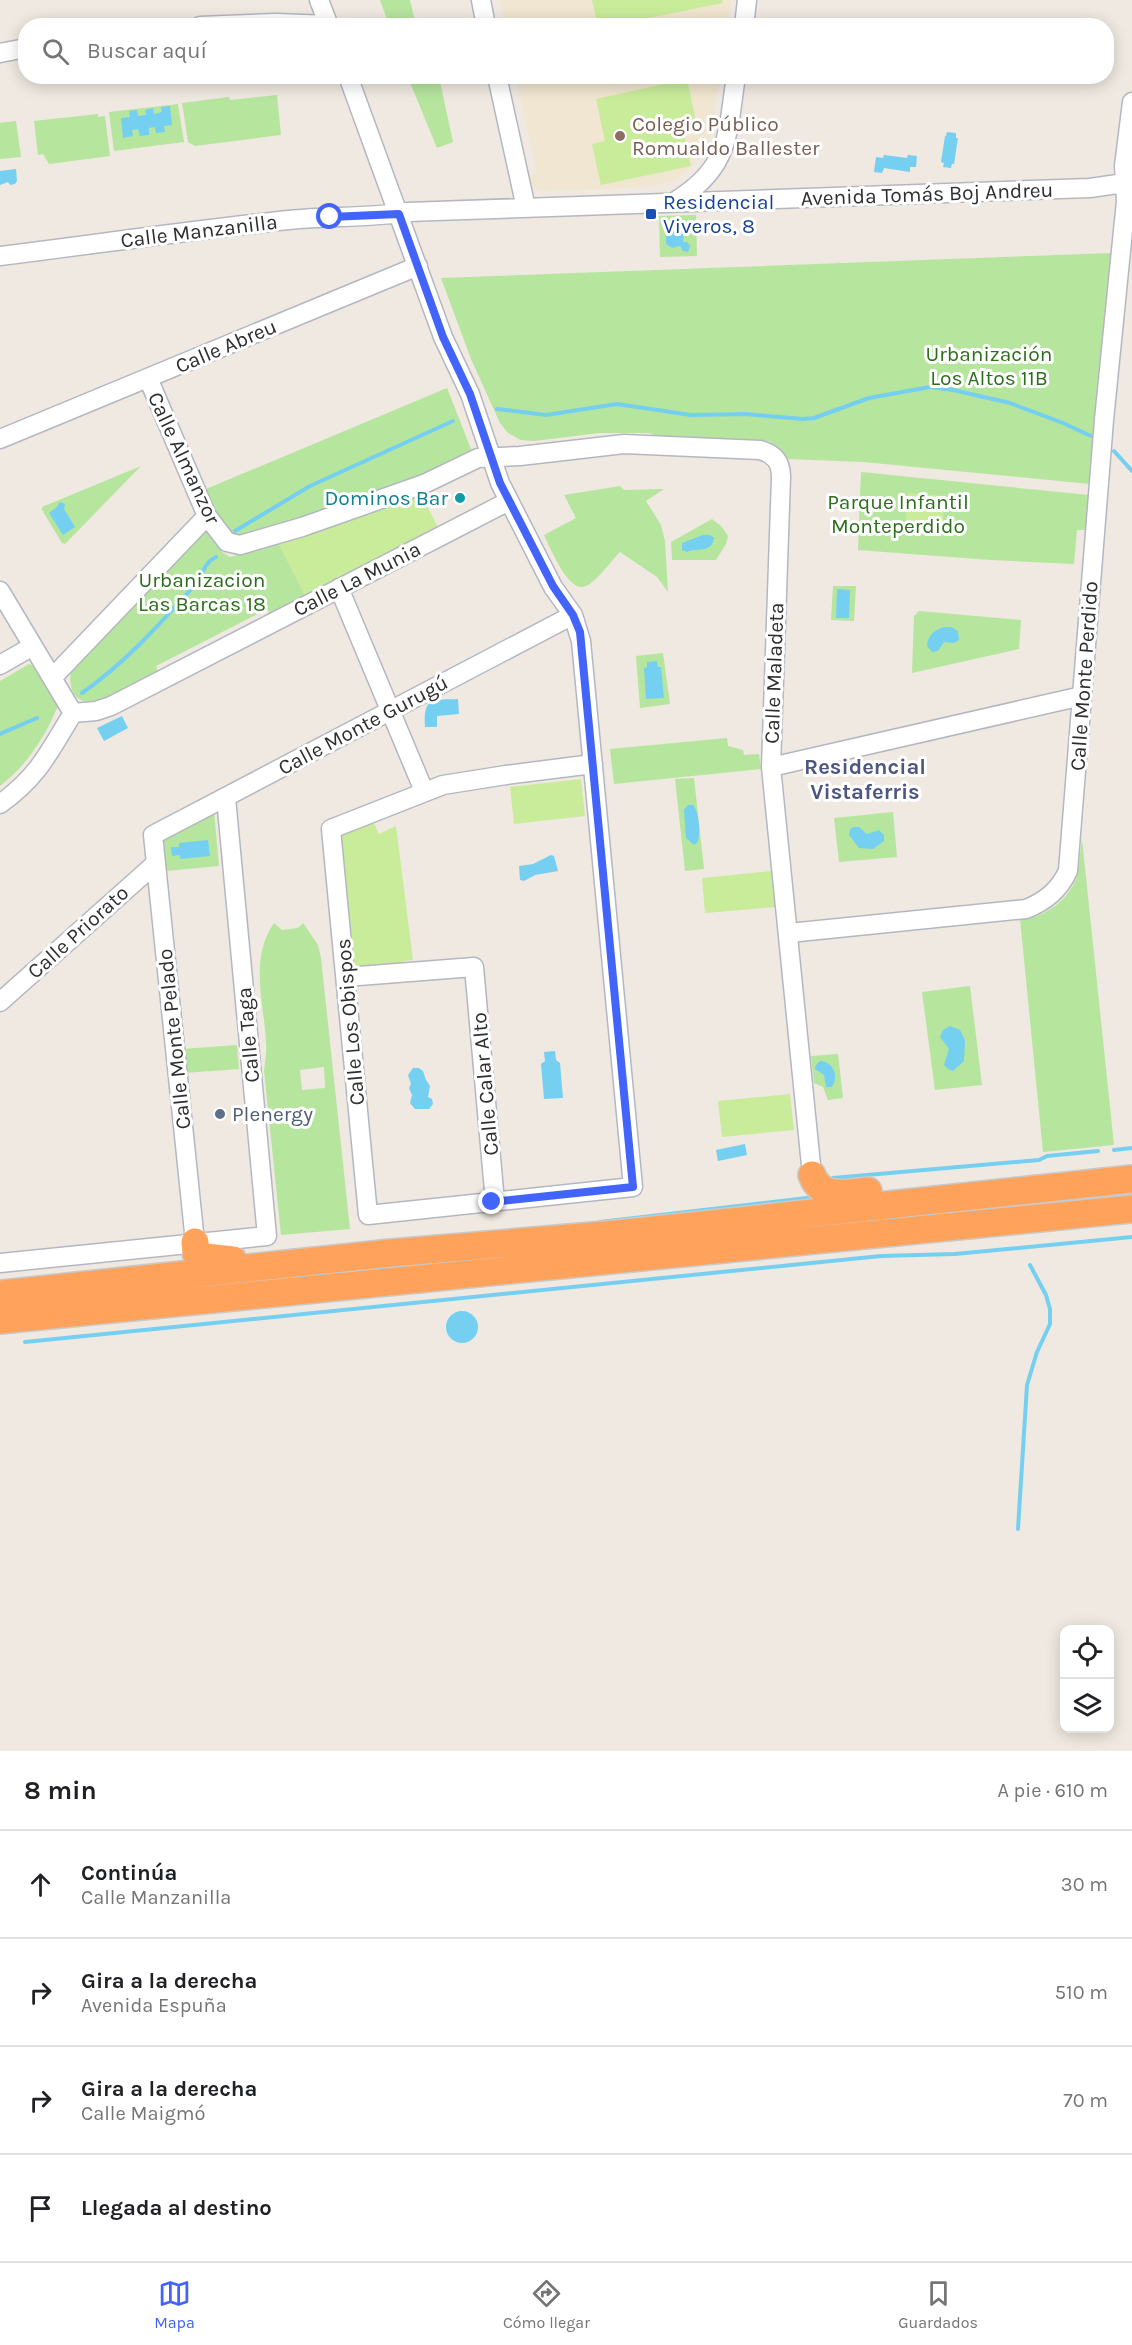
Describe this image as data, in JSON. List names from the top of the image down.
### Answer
{
  "streets": {
    "street": [
      "Avenida Tomás Boj Andreu",
      "Calle Manzanilla",
      "Calle Abreu",
      "Calle Almanzor",
      "Calle La Munia",
      "Calle Maladeta",
      "Calle Monte Perdido",
      "Calle Monte Gurugú",
      "Calle Priorato",
      "Calle Los Obispos",
      "Calle Taga",
      "Calle Monte Pelado",
      "Calle Calar Alto"
    ]
  },
  "crossings": [
    ["Avenida Tomás Boj Andreu", "Calle Manzanilla"],
    ["Avenida Tomás Boj Andreu", "Calle Monte Perdido"],
    ["Calle Abreu", "Calle Almanzor"],
    ["Calle Almanzor", "Calle Maladeta"],
    ["Calle Maladeta", "Calle Monte Perdido"],
    ["Calle Monte Gurugú", "Calle Taga"],
    ["Calle Monte Gurugú", "Calle Monte Pelado"],
    ["Calle Priorato", "Calle Monte Pelado"],
    ["Calle Los Obispos", "Calle Calar Alto"],
    ["Calle Taga", "Calle Monte Pelado"]
  ],
  "districts": ["Residencial Vistaferris"],
  "parks": ["Urbanización Los Altos 11B", "Parque Infantil Monteperdido", "Urbanizacion Las Barcas 18"],
  "places": {
    "other": ["Colegio Público Romualdo Ballester", "Dominos Bar", "Plenergy"],
    "transit": ["Residencial Viveros, 8"]
  },
  "page": {
    "search": "Buscar aquí",
    "heading": ["8 min", "A pie · 610 m"],
    "list": [
      ["Continúa", "Calle Manzanilla", "30 m"],
      ["Gira a la derecha", "Avenida Espuña", "510 m"],
      ["Gira a la derecha", "Calle Maigmó", "70 m"],
      "Llegada al destino"
    ],
    "nav": ["Mapa", "Cómo llegar", "Guardados"]
  }
}
